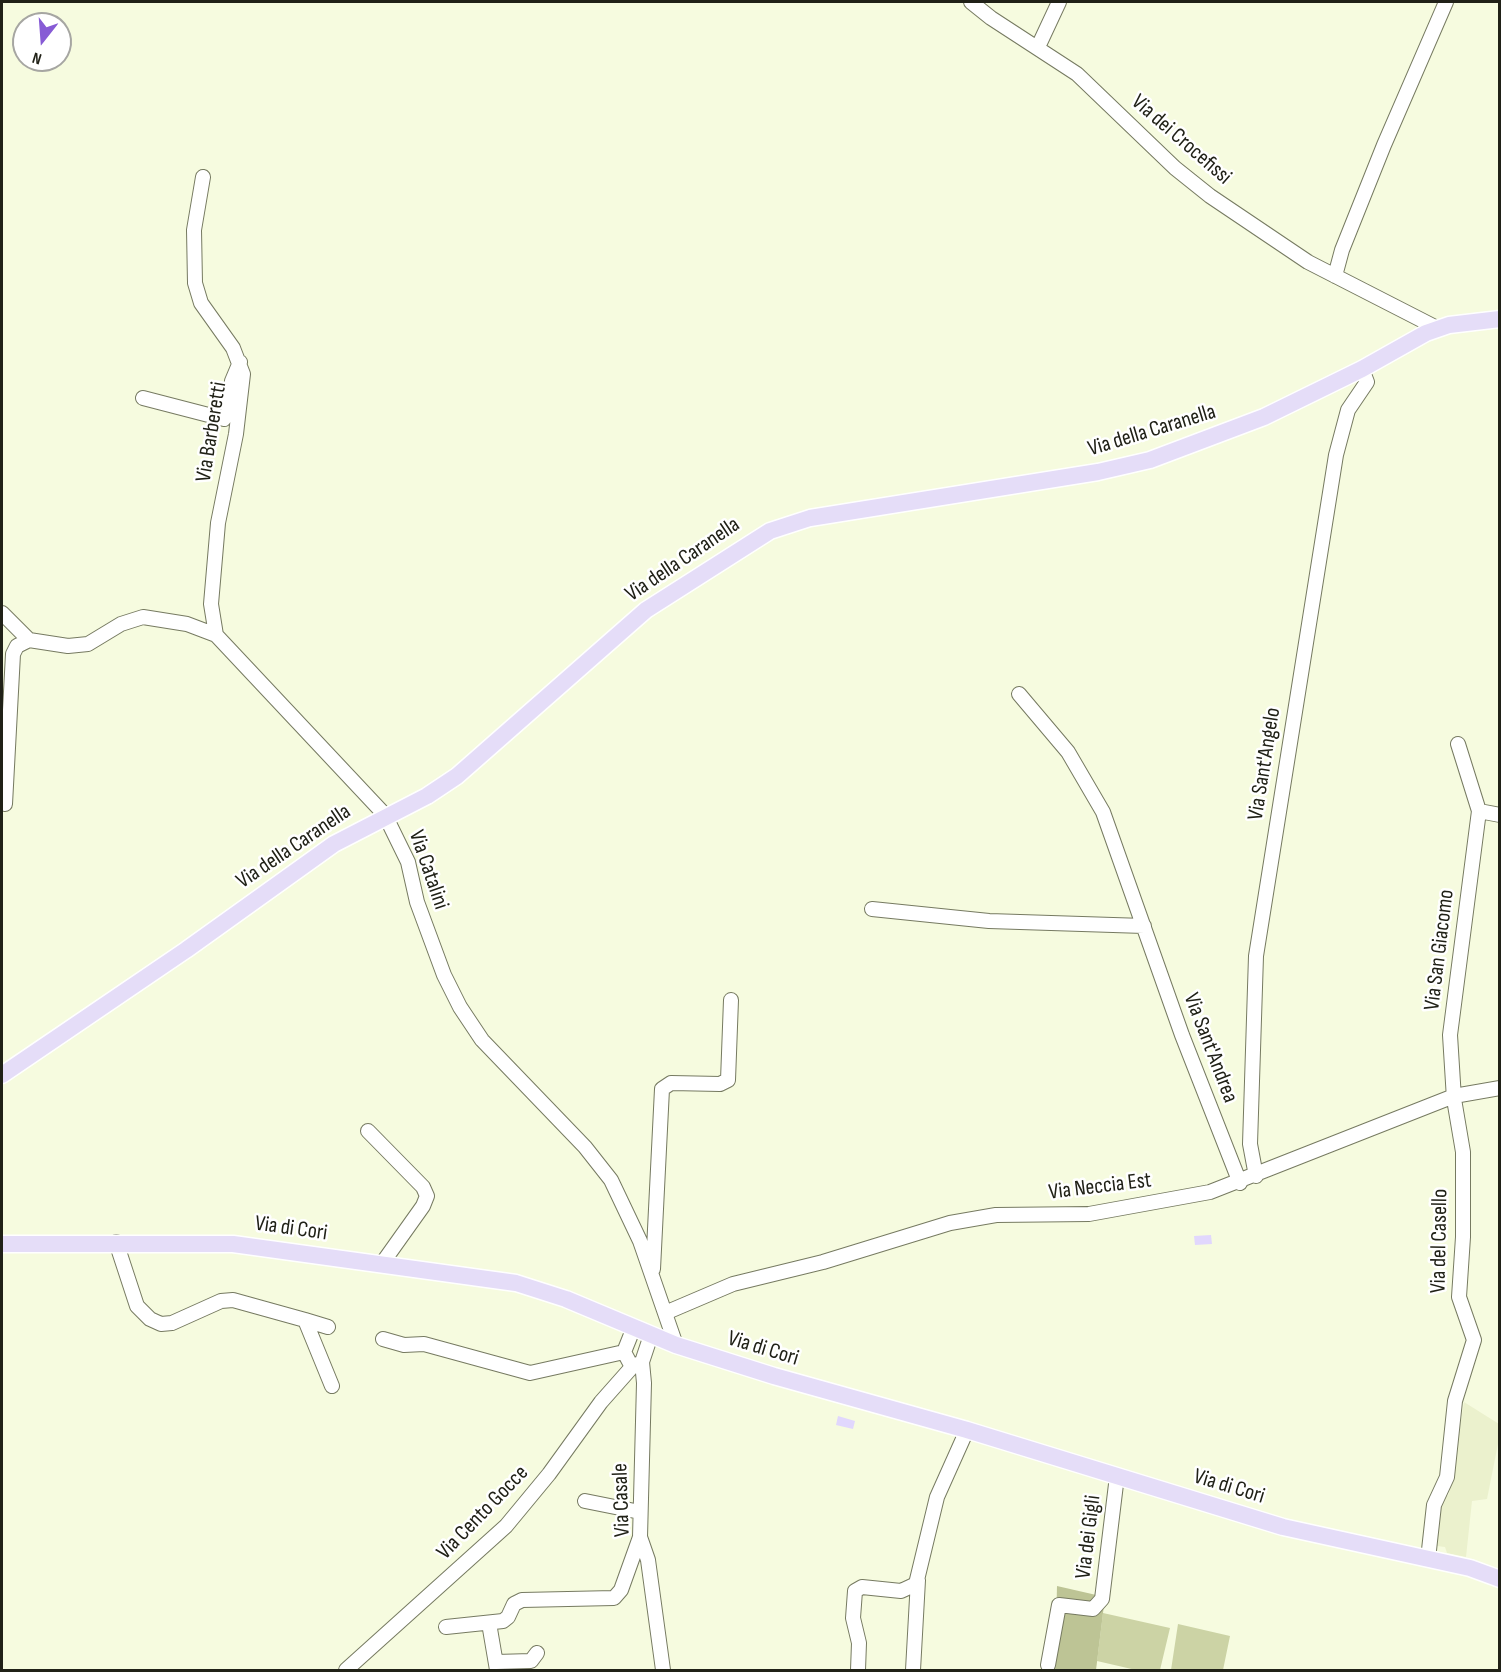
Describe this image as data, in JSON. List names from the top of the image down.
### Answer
{
  "streets": {
    "main road": ["Via della Caranella", "Via di Cori"],
    "street": [
      "Via dei Crocefissi",
      "Via Barberetti",
      "Via Sant'Angelo",
      "Via Catalini",
      "Via San Giacomo",
      "Via Sant'Andrea",
      "Via Neccia Est",
      "Via del Casello",
      "Via Casale",
      "Via Cento Gocce",
      "Via dei Gigli"
    ]
  },
  "crossings": [
    ["Via dei Crocefissi", "Via della Caranella"],
    ["Via della Caranella", "Via Sant'Angelo"],
    ["Via della Caranella", "Via Catalini"],
    ["Via Barberetti", "Via Catalini"],
    ["Via Sant'Angelo", "Via Neccia Est"],
    ["Via Catalini", "Via Neccia Est"],
    ["Via Catalini", "Via di Cori"],
    ["Via San Giacomo", "Via Neccia Est"],
    ["Via San Giacomo", "Via del Casello"],
    ["Via Sant'Andrea", "Via Neccia Est"],
    ["Via Neccia Est", "Via del Casello"],
    ["Via di Cori", "Via del Casello"],
    ["Via di Cori", "Via dei Gigli"],
    ["Via Casale", "Via Cento Gocce"]
  ],
  "north": "bottom"
}
